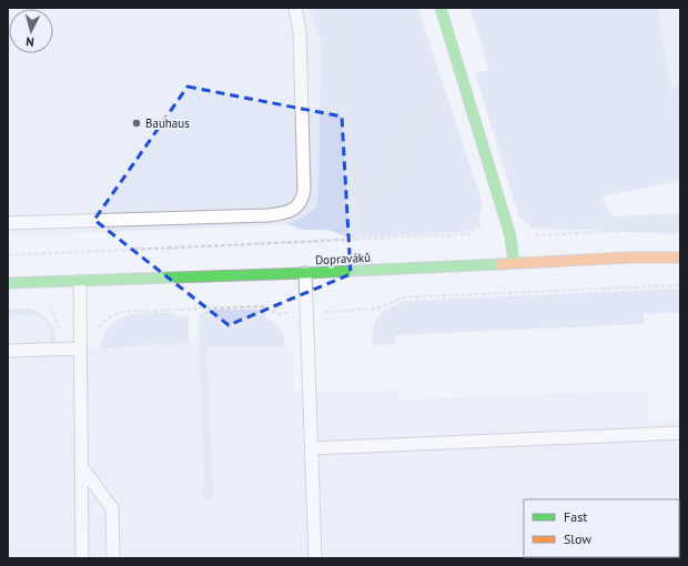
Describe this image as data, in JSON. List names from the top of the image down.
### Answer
{
  "streets": {
    "street": ["Dopraváků"]
  },
  "places": ["Bauhaus"],
  "legend": ["Fast", "Slow"],
  "north": "bottom"
}
